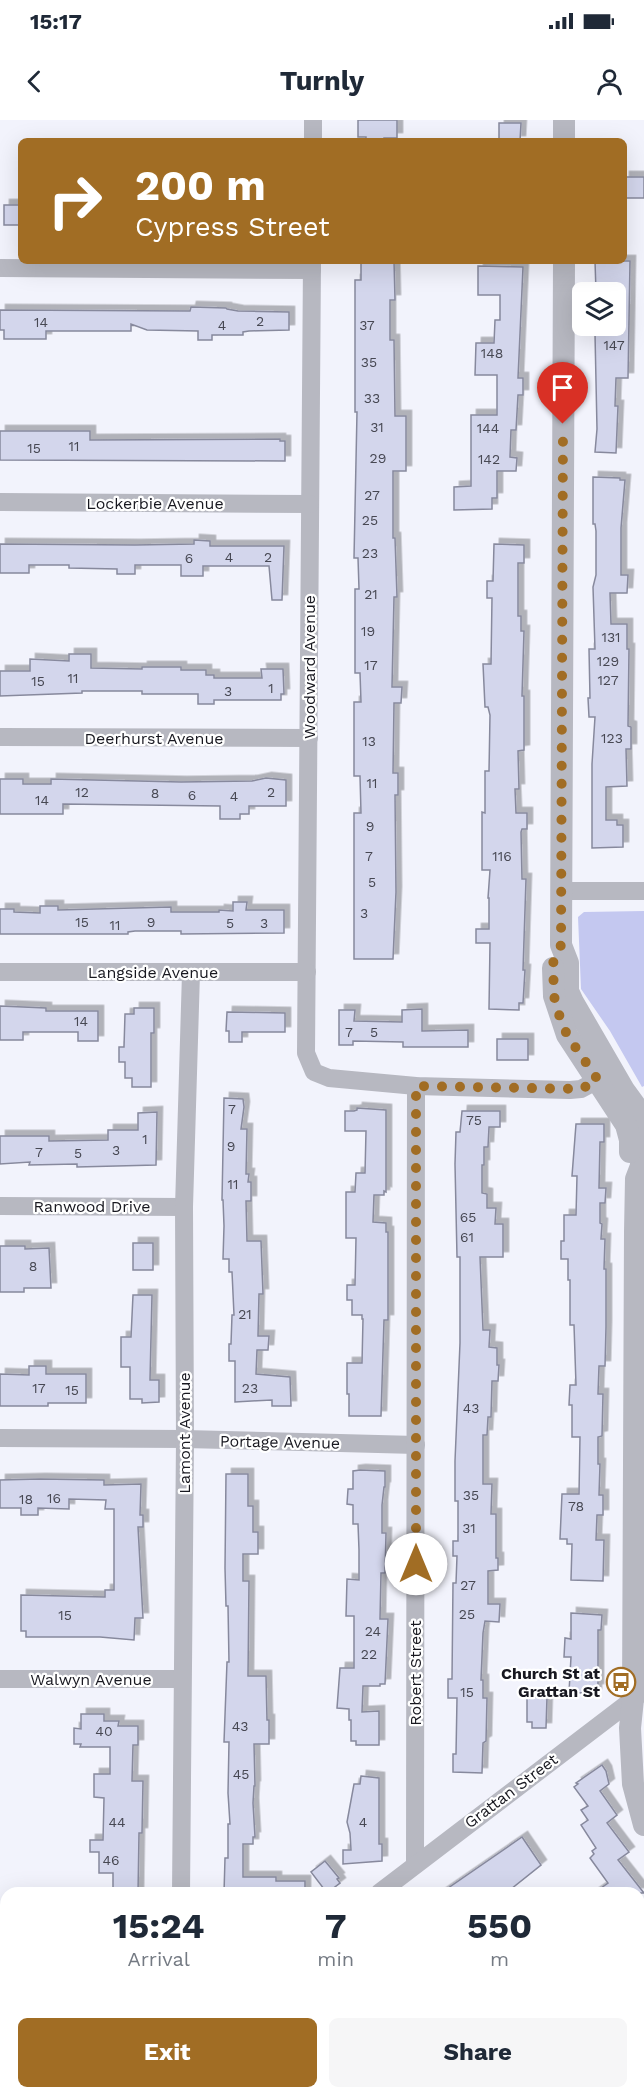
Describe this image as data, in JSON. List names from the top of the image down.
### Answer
{
  "streets": {
    "street": [
      "Lockerbie Avenue",
      "Woodward Avenue",
      "Deerhurst Avenue",
      "Langside Avenue",
      "Ranwood Drive",
      "Lamont Avenue",
      "Portage Avenue",
      "Robert Street",
      "Walwyn Avenue",
      "Grattan Street"
    ]
  },
  "crossings": [
    ["Lockerbie Avenue", "Woodward Avenue"],
    ["Woodward Avenue", "Deerhurst Avenue"],
    ["Woodward Avenue", "Langside Avenue"],
    ["Woodward Avenue", "Robert Street"],
    ["Langside Avenue", "Lamont Avenue"],
    ["Ranwood Drive", "Lamont Avenue"],
    ["Lamont Avenue", "Portage Avenue"],
    ["Lamont Avenue", "Walwyn Avenue"],
    ["Portage Avenue", "Robert Street"],
    ["Robert Street", "Grattan Street"]
  ],
  "places": {
    "bus stop": ["Church St at Grattan St"]
  },
  "house_numbers": [
    "2",
    "14",
    "4",
    "37",
    "147",
    "148",
    "35",
    "33",
    "31",
    "144",
    "11",
    "15",
    "29",
    "142",
    "27",
    "25",
    "23",
    "4",
    "2",
    "6",
    "21",
    "19",
    "131",
    "129",
    "17",
    "11",
    "127",
    "15",
    "1",
    "3",
    "123",
    "13",
    "11",
    "12",
    "2",
    "8",
    "6",
    "4",
    "14",
    "9",
    "7",
    "116",
    "5",
    "3",
    "15",
    "9",
    "5",
    "3",
    "11",
    "14",
    "7",
    "5",
    "7",
    "75",
    "1",
    "9",
    "3",
    "7",
    "5",
    "11",
    "65",
    "61",
    "8",
    "21",
    "17",
    "23",
    "15",
    "43",
    "35",
    "16",
    "18",
    "78",
    "31",
    "27",
    "25",
    "15",
    "24",
    "22",
    "15",
    "43",
    "40",
    "45",
    "44",
    "4",
    "46"
  ],
  "page": {
    "status": "15:17",
    "header": "Turnly",
    "turn": ["200 m", "Cypress Street"],
    "eta": [
      "15:24",
      "Arrival",
      "7",
      "min",
      "550",
      "m"
    ],
    "buttons": ["Exit", "Share"]
  }
}
